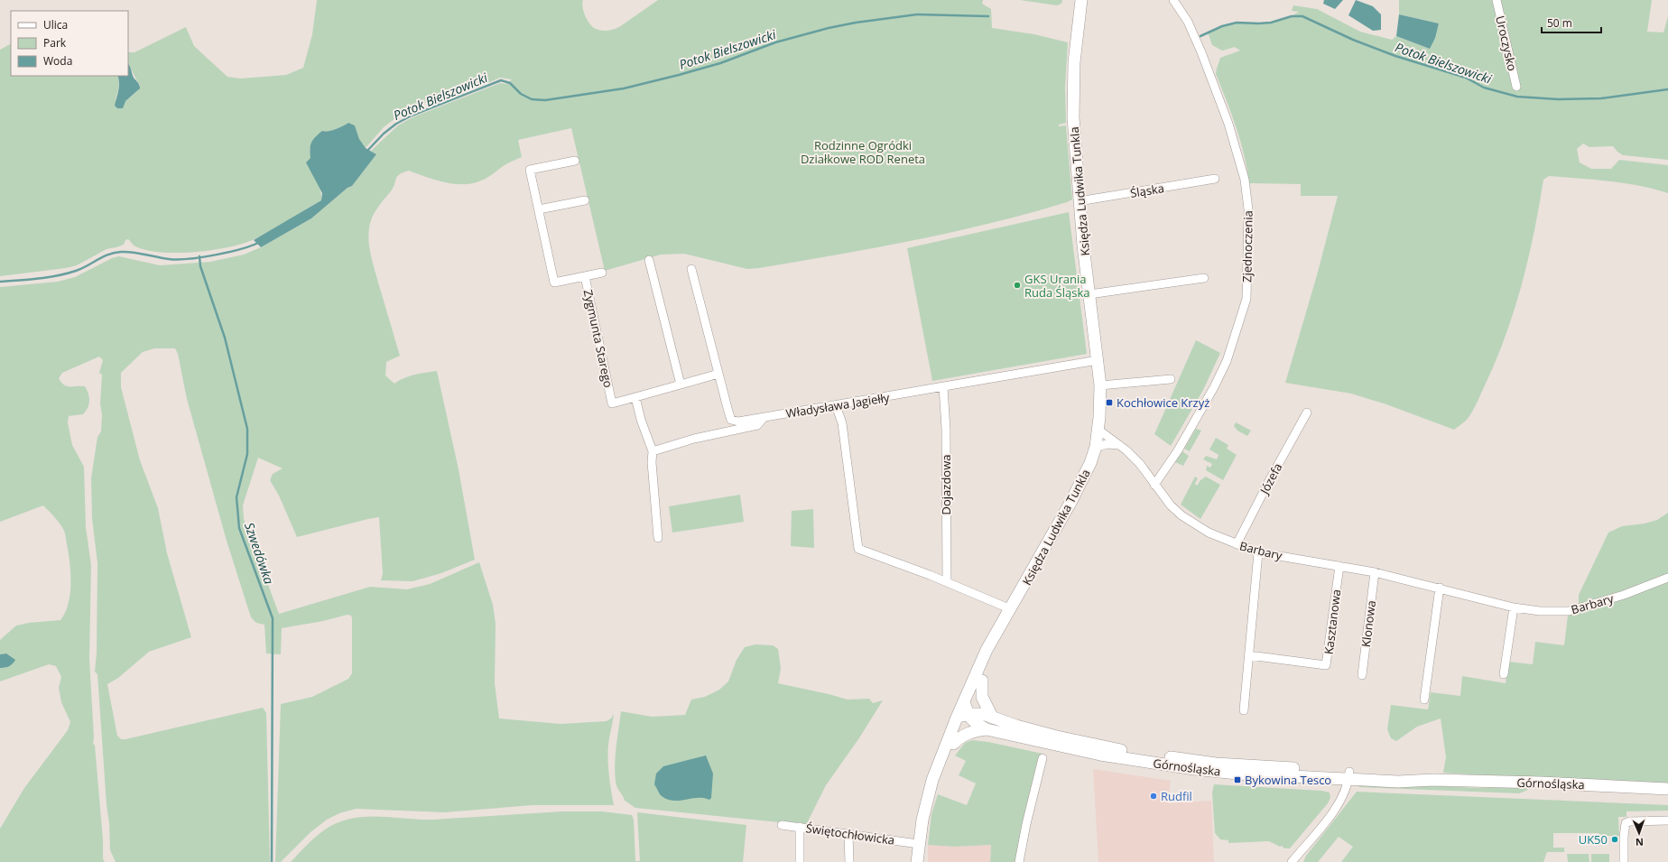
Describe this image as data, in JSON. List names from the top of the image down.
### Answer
{
  "streets": {
    "street": [
      "Uroczysko",
      "Śląska",
      "Księdza Ludwika Tunkla",
      "Zjednoczenia",
      "Zygmunta Starego",
      "Władysława Jagiełły",
      "Józefa",
      "Dojazdowa",
      "Barbary",
      "Kasztanowa",
      "Klonowa",
      "Górnośląska",
      "Świętochłowicka"
    ]
  },
  "crossings": [
    ["Śląska", "Księdza Ludwika Tunkla"],
    ["Księdza Ludwika Tunkla", "Władysława Jagiełły"],
    ["Księdza Ludwika Tunkla", "Barbary"],
    ["Księdza Ludwika Tunkla", "Górnośląska"],
    ["Księdza Ludwika Tunkla", "Świętochłowicka"],
    ["Zjednoczenia", "Barbary"],
    ["Władysława Jagiełły", "Dojazdowa"],
    ["Józefa", "Barbary"],
    ["Barbary", "Kasztanowa"],
    ["Barbary", "Klonowa"]
  ],
  "water": ["Potok Bielszowicki", "Szwedówka"],
  "parks": ["Rodzinne Ogródki Działkowe ROD Reneta"],
  "places": {
    "other": ["GKS Urania Ruda Śląska", "Rudfil", "UK50"],
    "transit": ["Kochłowice Krzyż", "Bykowina Tesco"]
  },
  "legend": ["Ulica", "Park", "Woda"],
  "scale_bar": "50 m",
  "north": "bottom"
}
